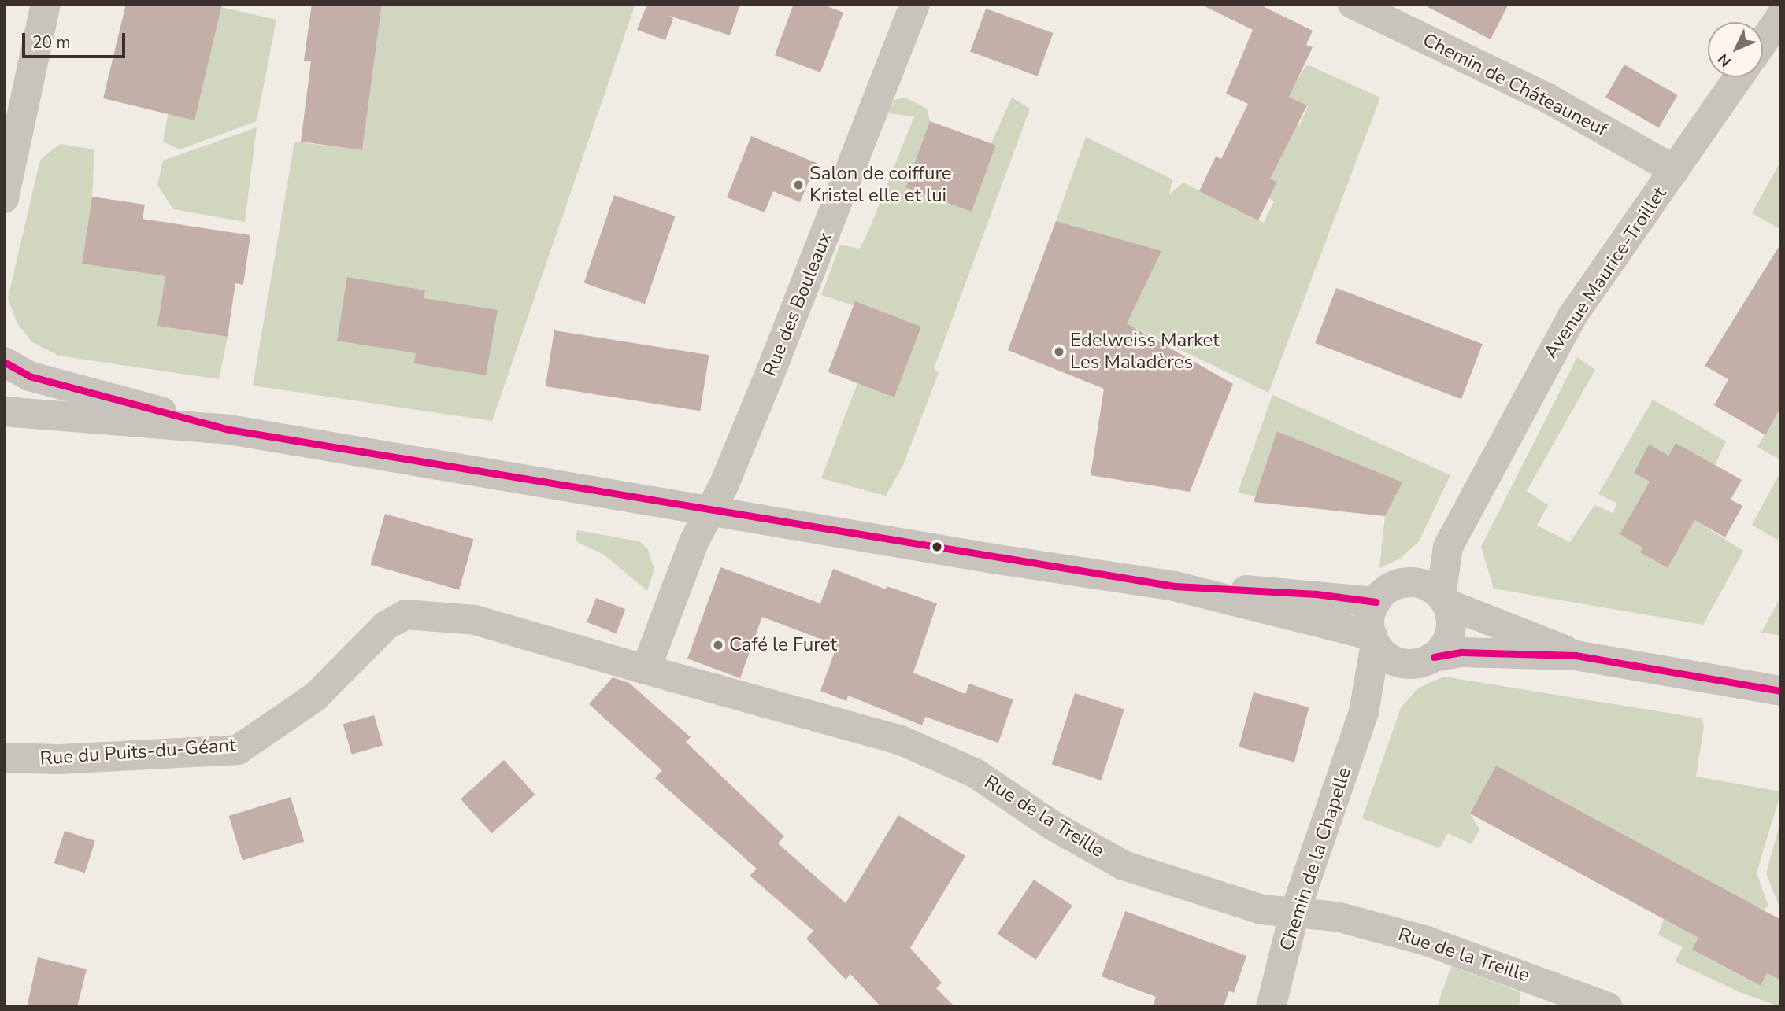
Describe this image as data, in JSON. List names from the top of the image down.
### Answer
{
  "streets": {
    "street": [
      "Chemin de Châteauneuf",
      "Avenue Maurice-Troillet",
      "Rue des Bouleaux",
      "Rue du Puits-du-Géant",
      "Rue de la Treille",
      "Chemin de la Chapelle"
    ]
  },
  "crossings": [
    ["Chemin de Châteauneuf", "Avenue Maurice-Troillet"],
    ["Avenue Maurice-Troillet", "Chemin de la Chapelle"],
    ["Rue du Puits-du-Géant", "Rue de la Treille"],
    ["Rue de la Treille", "Chemin de la Chapelle"]
  ],
  "places": ["Salon de coiffure Kristel elle et lui", "Edelweiss Market Les Maladères", "Café le Furet"],
  "scale_bar": "20 m",
  "north": "bottom left"
}
